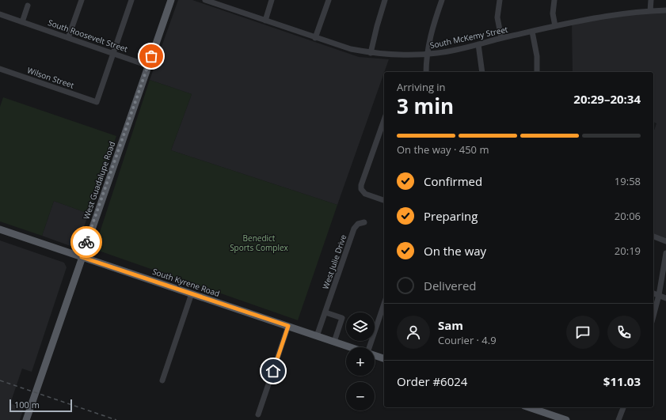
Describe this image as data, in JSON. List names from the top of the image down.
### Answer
{
  "streets": {
    "main road": ["West Guadalupe Road", "South Kyrene Road"],
    "street": [
      "South Roosevelt Street",
      "South McKemy Street",
      "Wilson Street",
      "West Julie Drive"
    ]
  },
  "crossings": [
    ["South Roosevelt Street", "Wilson Street"],
    ["South Roosevelt Street", "West Guadalupe Road"],
    ["West Guadalupe Road", "South Kyrene Road"],
    ["West Julie Drive", "South Kyrene Road"]
  ],
  "parks": ["Benedict Sports Complex"],
  "scale_bar": "100 m",
  "page": {
    "heading": ["3 min", "Arriving in", "20:29–20:34"],
    "panel": [
      "Sam",
      "Courier · 4.9",
      "Order #6024",
      "$11.03"
    ],
    "bar": "On the way · 450 m",
    "list": [
      ["Confirmed", "19:58"],
      ["Preparing", "20:06"],
      ["On the way", "20:19"],
      "Delivered"
    ],
    "map_buttons": ["+", "−"],
    "scale": "100 m"
  }
}
